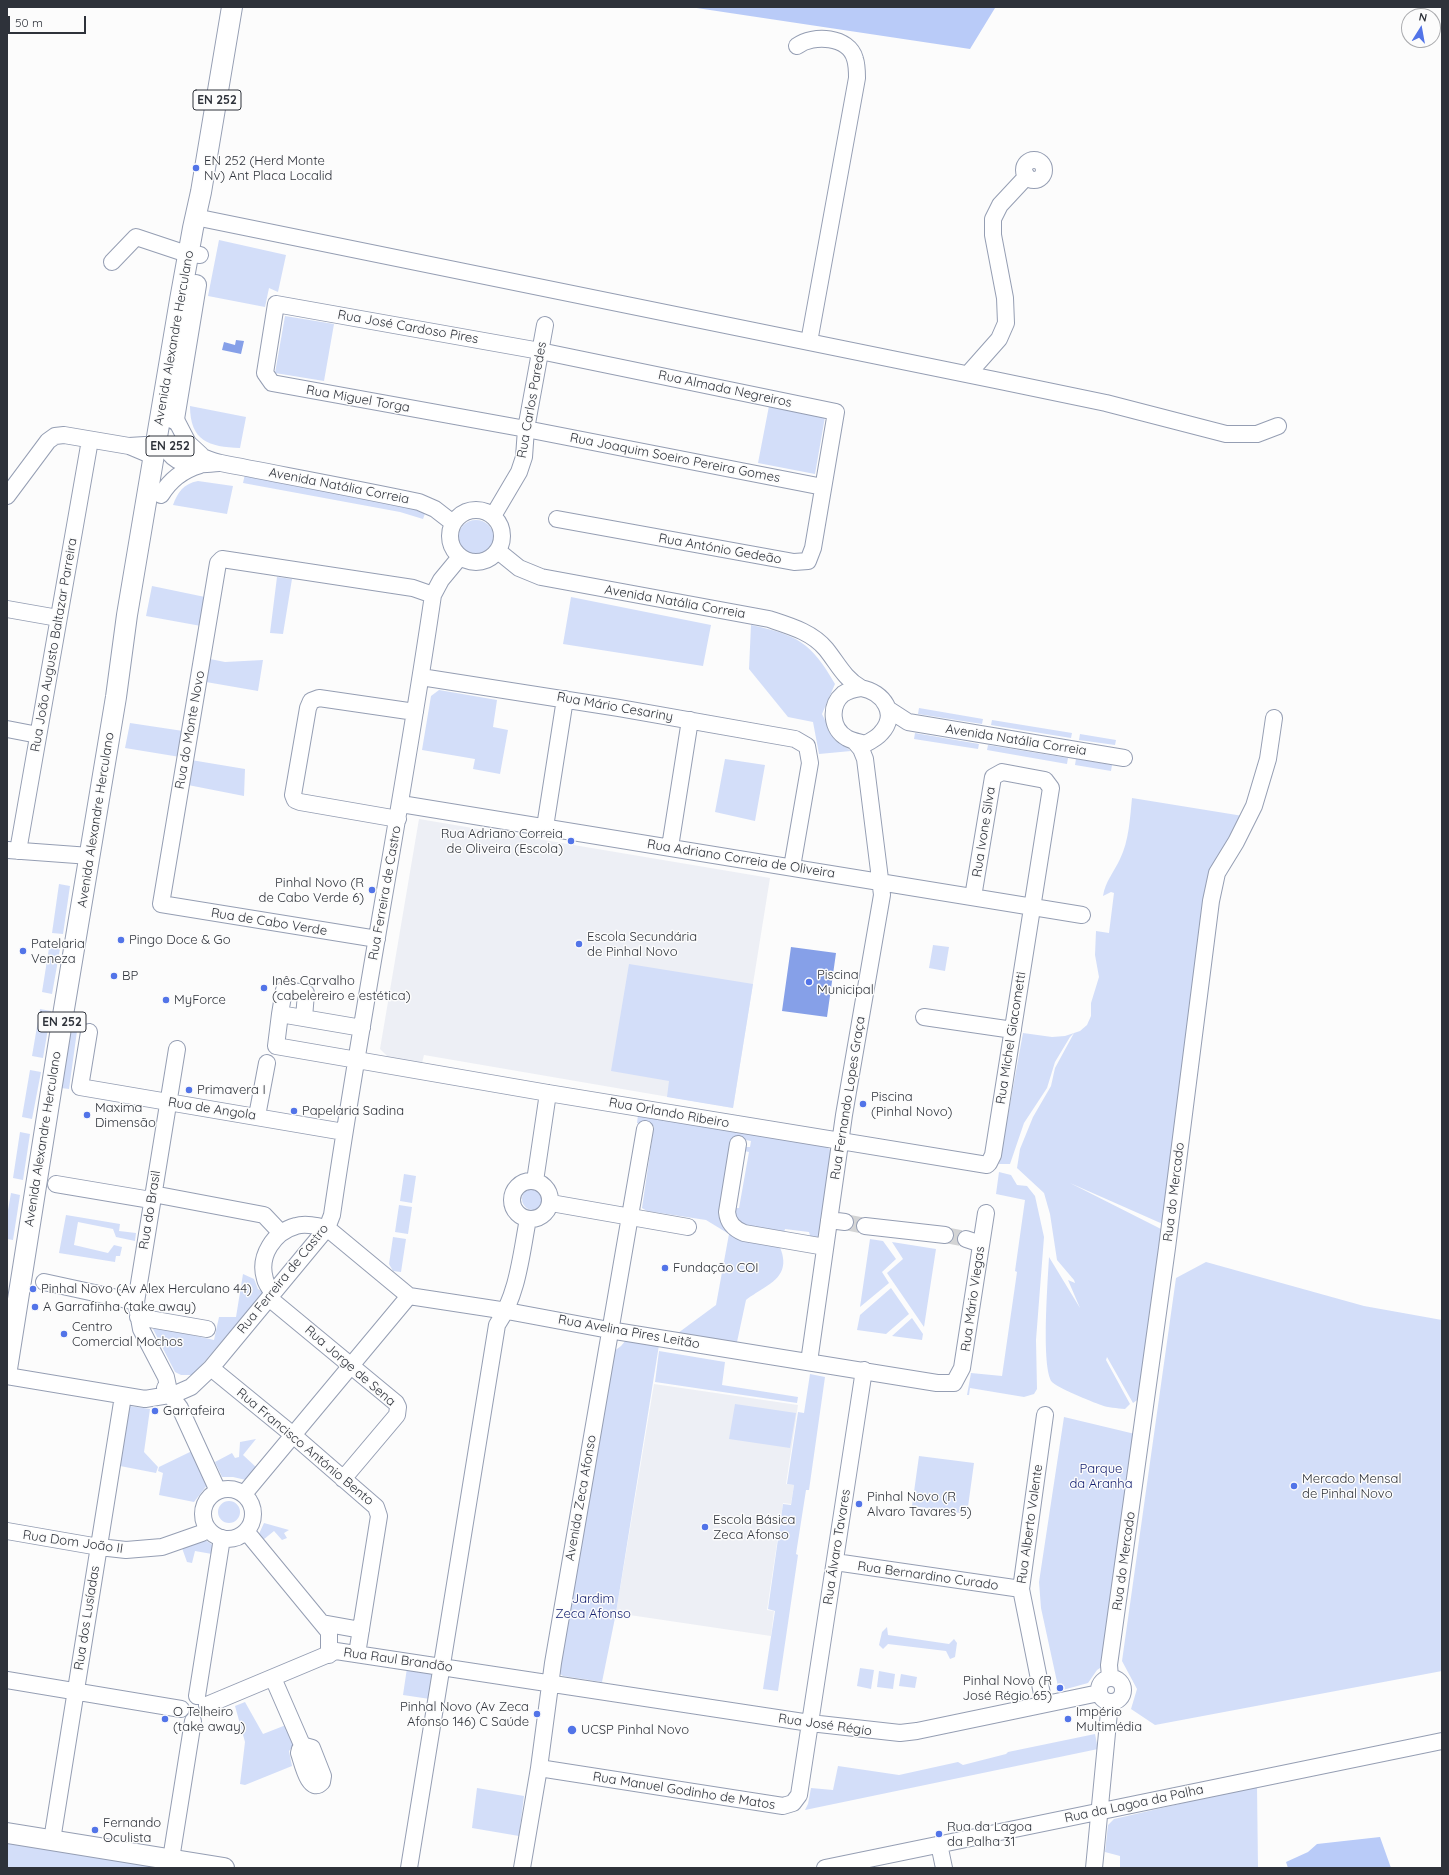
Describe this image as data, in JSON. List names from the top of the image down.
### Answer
{
  "streets": {
    "main road": ["EN 252", "Avenida Alexandre Herculano"],
    "street": [
      "Rua José Cardoso Pires",
      "Rua Almada Negreiros",
      "Rua Miguel Torga",
      "Rua Carlos Paredes",
      "Rua Joaquim Soeiro Pereira Gomes",
      "Avenida Natália Correia",
      "Rua António Gedeão",
      "Rua João Augusto Baltazar Parreira",
      "Rua Mário Cesariny",
      "Rua do Monte Novo",
      "Rua Ivone Silva",
      "Rua Adriano Correia de Oliveira",
      "Rua Ferreira de Castro",
      "Rua de Cabo Verde",
      "Rua Michel Giacometti",
      "Rua Fernando Lopes Graça",
      "Rua de Angola",
      "Rua Orlando Ribeiro",
      "Rua do Mercado",
      "Rua do Brasil",
      "Rua Mário Viegas",
      "Rua Avelina Pires Leitão",
      "Rua Jorge de Sena",
      "Rua Francisco António Bento",
      "Avenida Zeca Afonso",
      "Rua Alberto Valente",
      "Rua Dom João II",
      "Rua Álvaro Tavares",
      "Rua Bernardino Curado",
      "Rua dos Lusíadas",
      "Rua Raul Brandão",
      "Rua José Régio",
      "Rua Manuel Godinho de Matos",
      "Rua da Lagoa da Palha"
    ]
  },
  "crossings": [
    ["Rua José Cardoso Pires", "Rua Almada Negreiros"],
    ["Rua José Cardoso Pires", "Rua Miguel Torga"],
    ["Rua José Cardoso Pires", "Rua Carlos Paredes"],
    ["Avenida Alexandre Herculano", "Avenida Natália Correia"],
    ["Rua Almada Negreiros", "Rua Carlos Paredes"],
    ["Rua Almada Negreiros", "Rua Joaquim Soeiro Pereira Gomes"],
    ["Rua Almada Negreiros", "Rua António Gedeão"],
    ["Rua Miguel Torga", "Rua Carlos Paredes"],
    ["Rua Miguel Torga", "Rua Joaquim Soeiro Pereira Gomes"],
    ["Rua Carlos Paredes", "Rua Joaquim Soeiro Pereira Gomes"],
    ["Rua Carlos Paredes", "Avenida Natália Correia"],
    ["Rua Carlos Paredes", "Rua Ferreira de Castro"],
    ["Rua Joaquim Soeiro Pereira Gomes", "Rua António Gedeão"],
    ["Avenida Natália Correia", "Rua João Augusto Baltazar Parreira"],
    ["Avenida Natália Correia", "Rua Ferreira de Castro"],
    ["Avenida Natália Correia", "Rua Fernando Lopes Graça"],
    ["Rua Mário Cesariny", "Rua Adriano Correia de Oliveira"],
    ["Rua Mário Cesariny", "Rua Ferreira de Castro"],
    ["Rua do Monte Novo", "Rua Ferreira de Castro"],
    ["Rua do Monte Novo", "Rua de Cabo Verde"],
    ["Rua Ivone Silva", "Rua Adriano Correia de Oliveira"],
    ["Rua Ivone Silva", "Rua Michel Giacometti"],
    ["Rua Adriano Correia de Oliveira", "Rua Ferreira de Castro"],
    ["Rua Adriano Correia de Oliveira", "Rua Michel Giacometti"],
    ["Rua Adriano Correia de Oliveira", "Rua Fernando Lopes Graça"],
    ["Rua Ferreira de Castro", "Rua de Cabo Verde"],
    ["Rua Ferreira de Castro", "Rua de Angola"],
    ["Rua Ferreira de Castro", "Rua Orlando Ribeiro"],
    ["Rua Ferreira de Castro", "Rua do Brasil"],
    ["Rua Ferreira de Castro", "Rua Jorge de Sena"],
    ["Rua Ferreira de Castro", "Rua Francisco António Bento"],
    ["Rua Ferreira de Castro", "Rua dos Lusíadas"],
    ["Rua Michel Giacometti", "Rua Orlando Ribeiro"],
    ["Rua Fernando Lopes Graça", "Rua Orlando Ribeiro"],
    ["Rua Fernando Lopes Graça", "Rua Avelina Pires Leitão"],
    ["Rua de Angola", "Rua do Brasil"],
    ["Rua do Mercado", "Rua José Régio"],
    ["Rua do Brasil", "Rua Dom João II"],
    ["Rua Mário Viegas", "Rua Avelina Pires Leitão"],
    ["Rua Avelina Pires Leitão", "Avenida Zeca Afonso"],
    ["Rua Avelina Pires Leitão", "Rua Álvaro Tavares"],
    ["Rua Jorge de Sena", "Rua Francisco António Bento"],
    ["Rua Francisco António Bento", "Rua Raul Brandão"],
    ["Avenida Zeca Afonso", "Rua Raul Brandão"],
    ["Avenida Zeca Afonso", "Rua José Régio"],
    ["Avenida Zeca Afonso", "Rua Manuel Godinho de Matos"],
    ["Rua Alberto Valente", "Rua Bernardino Curado"],
    ["Rua Alberto Valente", "Rua José Régio"],
    ["Rua Dom João II", "Rua dos Lusíadas"],
    ["Rua Álvaro Tavares", "Rua Bernardino Curado"],
    ["Rua Álvaro Tavares", "Rua José Régio"],
    ["Rua Álvaro Tavares", "Rua Manuel Godinho de Matos"],
    ["Rua Raul Brandão", "Rua José Régio"],
    ["Rua José Régio", "Rua Manuel Godinho de Matos"]
  ],
  "parks": ["Parque da Aranha", "Jardim Zeca Afonso"],
  "places": [
    "EN 252 (Herd Monte Nv) Ant Placa Localid",
    "Rua Adriano Correia de Oliveira (Escola)",
    "Pinhal Novo (R de Cabo Verde 6)",
    "Pingo Doce & Go",
    "Escola Secundária de Pinhal Novo",
    "Patelaria Veneza",
    "BP",
    "Piscina Municipal",
    "Inês Carvalho (cabelereiro e estética)",
    "MyForce",
    "Primavera I",
    "Piscina (Pinhal Novo)",
    "Papelaria Sadina",
    "Maxima Dimensão",
    "Fundação COI",
    "Pinhal Novo (Av Alex Herculano 44)",
    "A Garrafinha (take away)",
    "Centro Comercial Mochos",
    "Garrafeira",
    "Mercado Mensal de Pinhal Novo",
    "Pinhal Novo (R Alvaro Tavares 5)",
    "Escola Básica Zeca Afonso",
    "Pinhal Novo (R José Régio 65)",
    "Pinhal Novo (Av Zeca Afonso 146) C Saúde",
    "O Telheiro (take away)",
    "Império Multimédia",
    "UCSP Pinhal Novo",
    "Fernando Oculista",
    "Rua da Lagoa da Palha 31"
  ],
  "scale_bar": "50 m",
  "north": "top"
}
